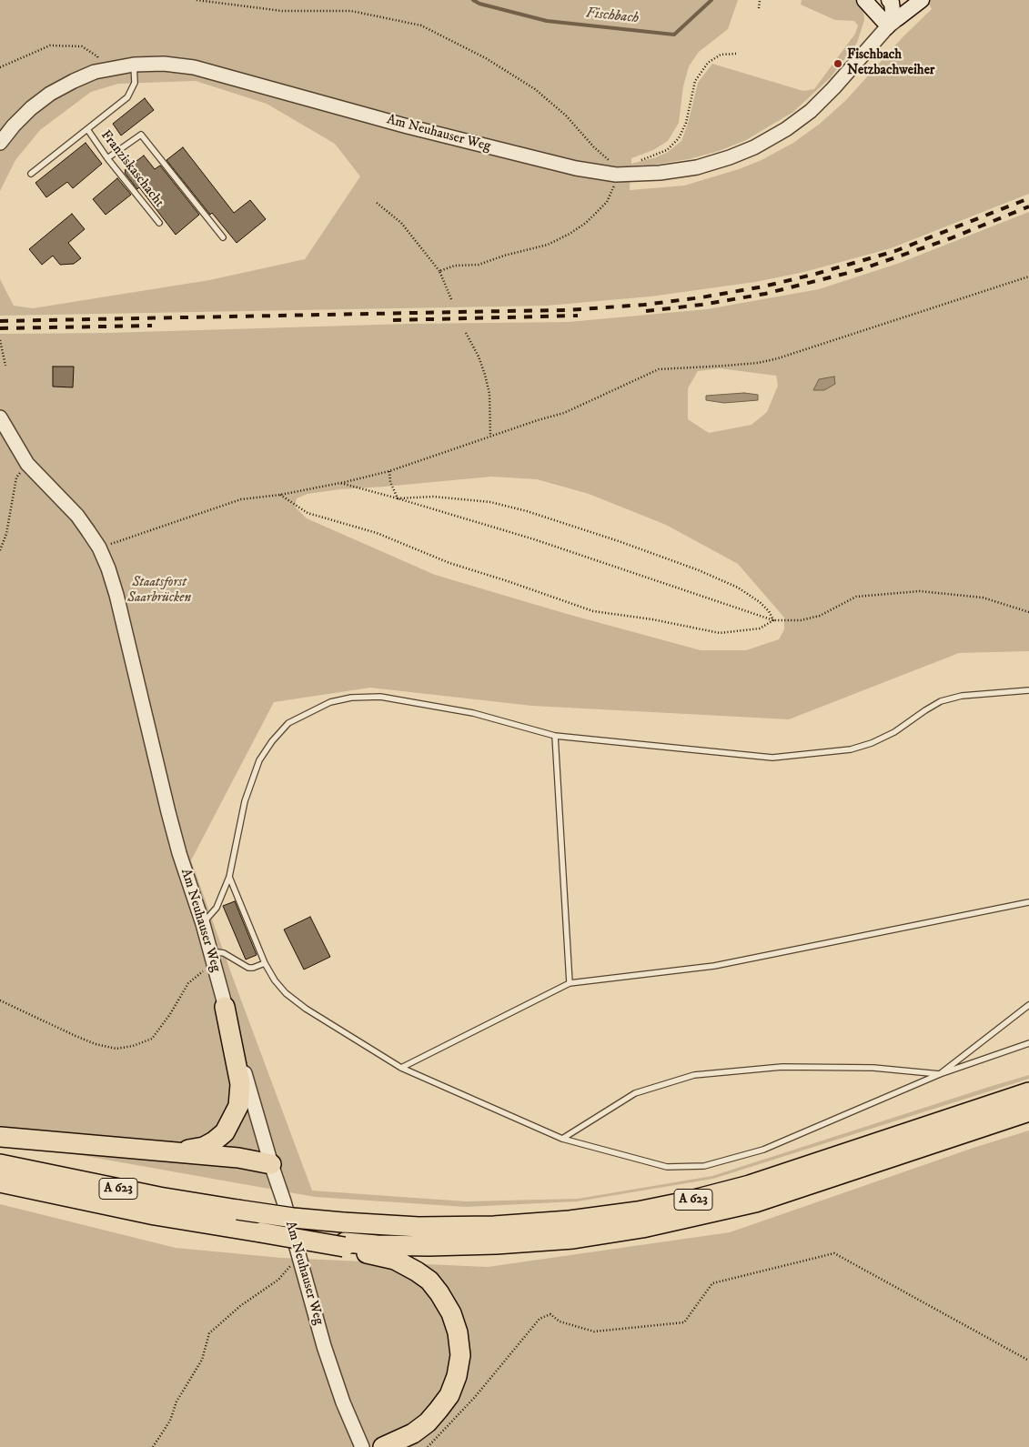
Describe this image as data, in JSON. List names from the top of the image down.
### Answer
{
  "streets": {
    "highway": ["A 623"],
    "street": ["Am Neuhauser Weg"],
    "lane": ["Franziskaschacht"]
  },
  "crossings": [
    ["Am Neuhauser Weg", "Franziskaschacht"]
  ],
  "water": ["Fischbach"],
  "parks": ["Staatsforst Saarbrücken"],
  "places": ["Fischbach Netzbachweiher"]
}
